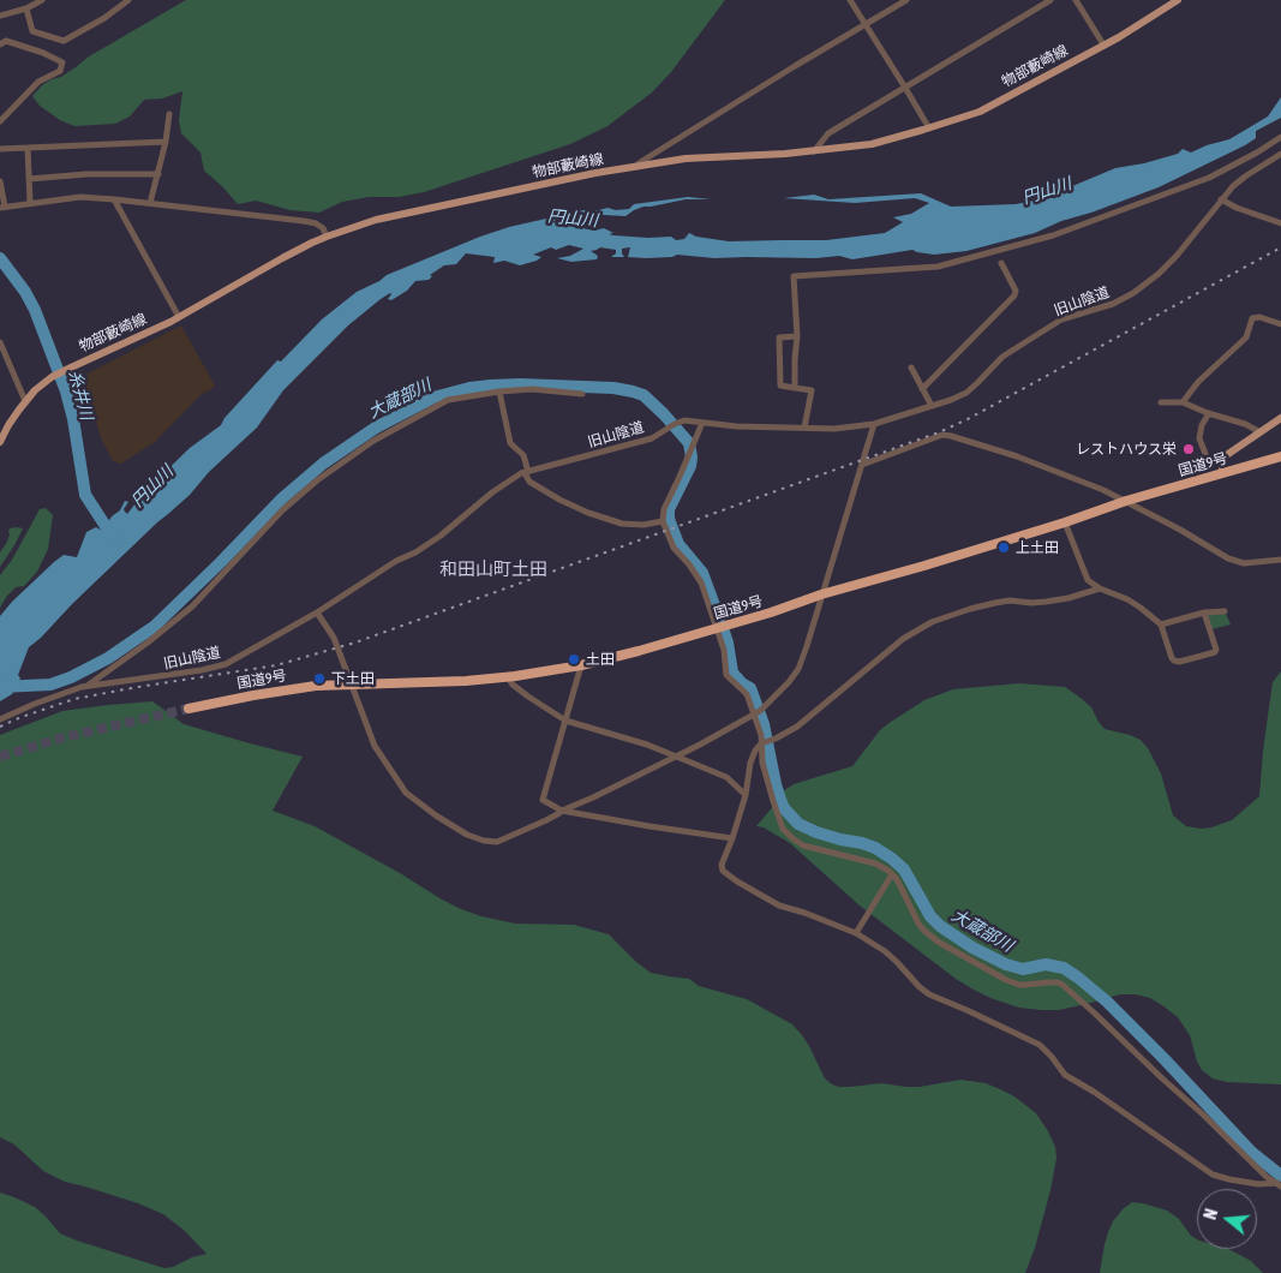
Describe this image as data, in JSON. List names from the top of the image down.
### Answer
{
  "streets": {
    "highway": ["国道9号"],
    "main road": ["物部藪崎線"],
    "street": ["旧山陰道"]
  },
  "districts": ["和田山町土田"],
  "water": ["円山川", "糸井川", "大蔵部川"],
  "places": [
    "レストハウス栄",
    "上土田",
    "土田",
    "下土田"
  ],
  "north": "left"
}
